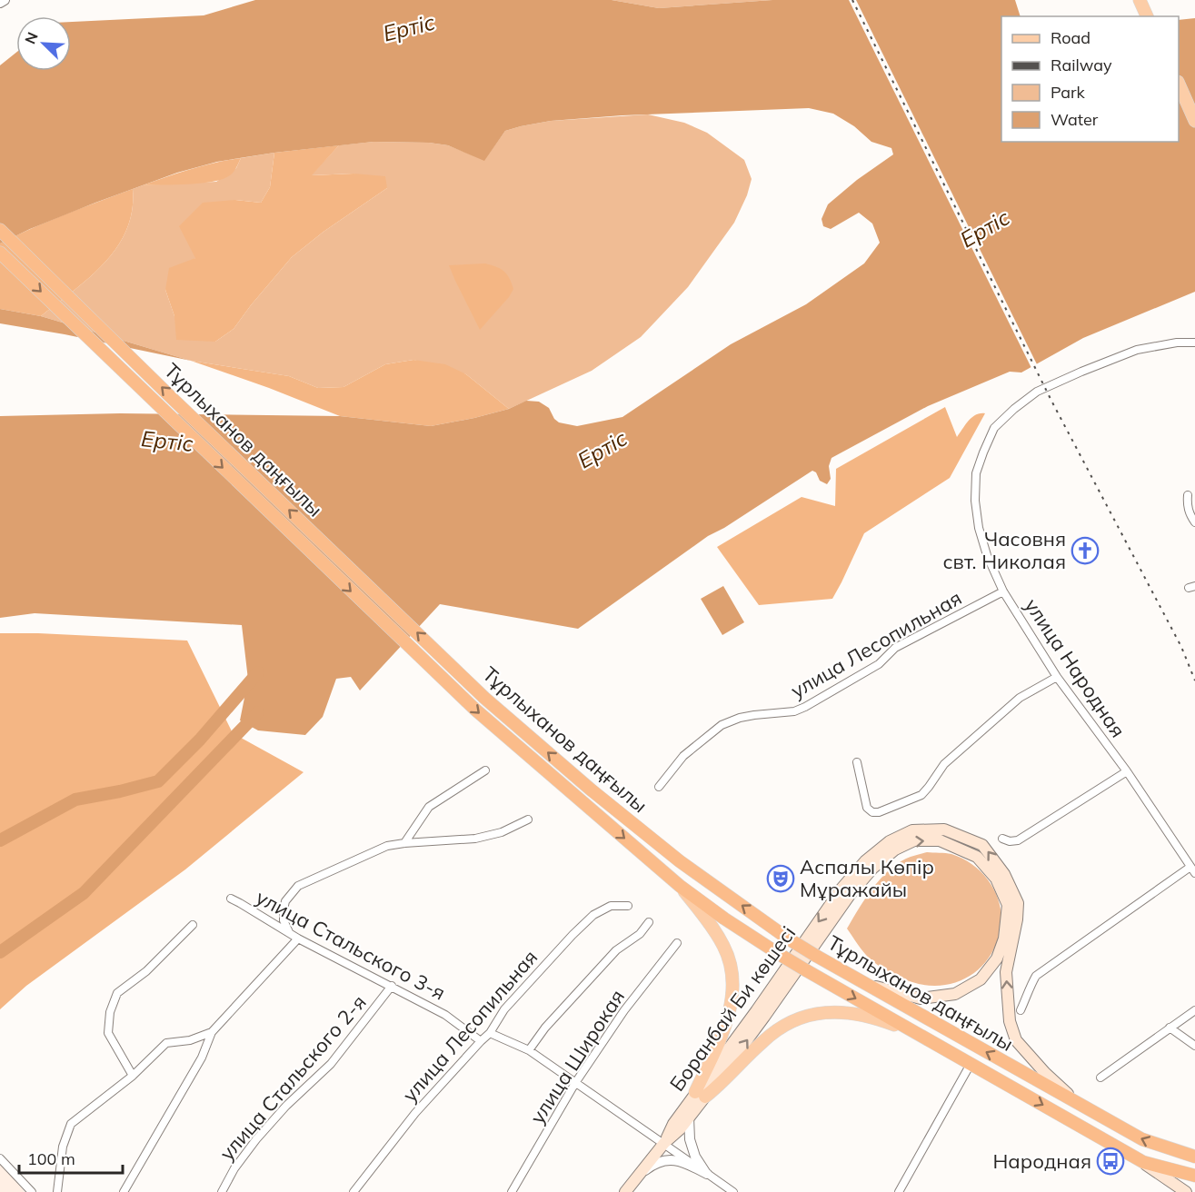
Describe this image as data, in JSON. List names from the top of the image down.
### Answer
{
  "streets": {
    "highway": ["Тұрлыханов даңғылы"],
    "main road": ["Боранбай Би көшесі"],
    "street": [
      "улица Лесопильная",
      "улица Народная",
      "улица Стальского 3-я",
      "улица Широкая",
      "улица Стальского 2-я"
    ]
  },
  "crossings": [
    ["улица Лесопильная", "улица Народная"],
    ["улица Лесопильная", "улица Стальского 3-я"],
    ["улица Стальского 3-я", "улица Стальского 2-я"]
  ],
  "water": ["Ертіс"],
  "places": {
    "church": ["Часовня свт. Николая"],
    "theatre": ["Аспалы Көпір Мұражайы"],
    "bus stop": ["Народная"]
  },
  "legend": [
    "Road",
    "Railway",
    "Park",
    "Water"
  ],
  "scale_bar": "100 m",
  "north": "top left"
}
